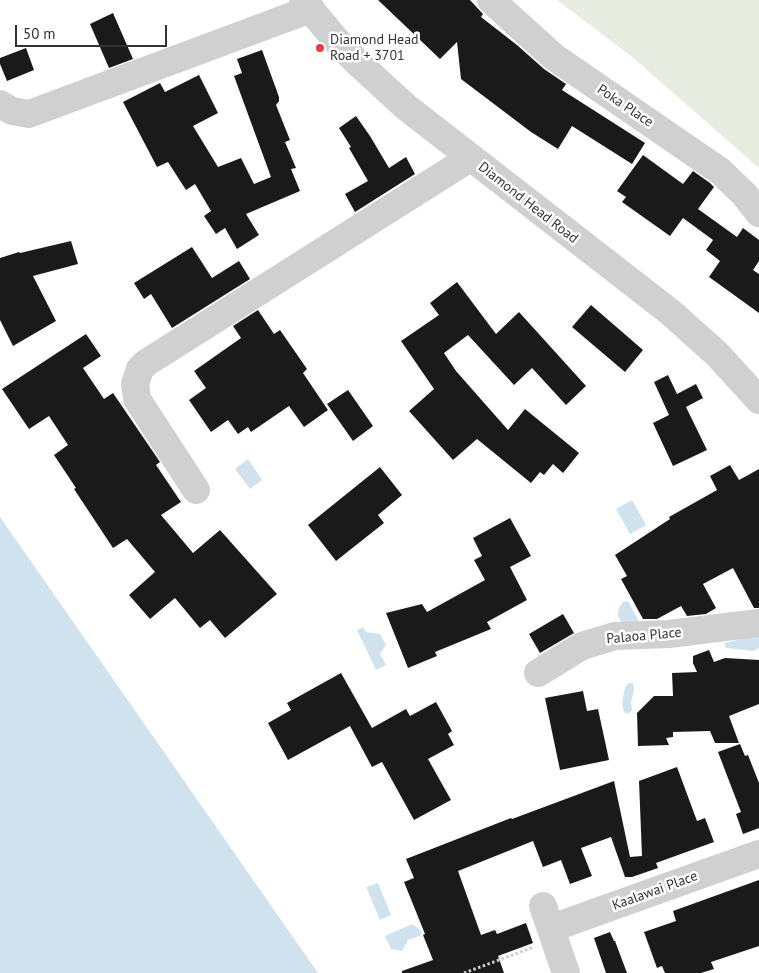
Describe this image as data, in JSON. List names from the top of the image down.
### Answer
{
  "streets": {
    "street": [
      "Poka Place",
      "Diamond Head Road",
      "Palaoa Place",
      "Kaalawai Place"
    ]
  },
  "places": ["Diamond Head Road + 3701"],
  "scale_bar": "50 m"
}
